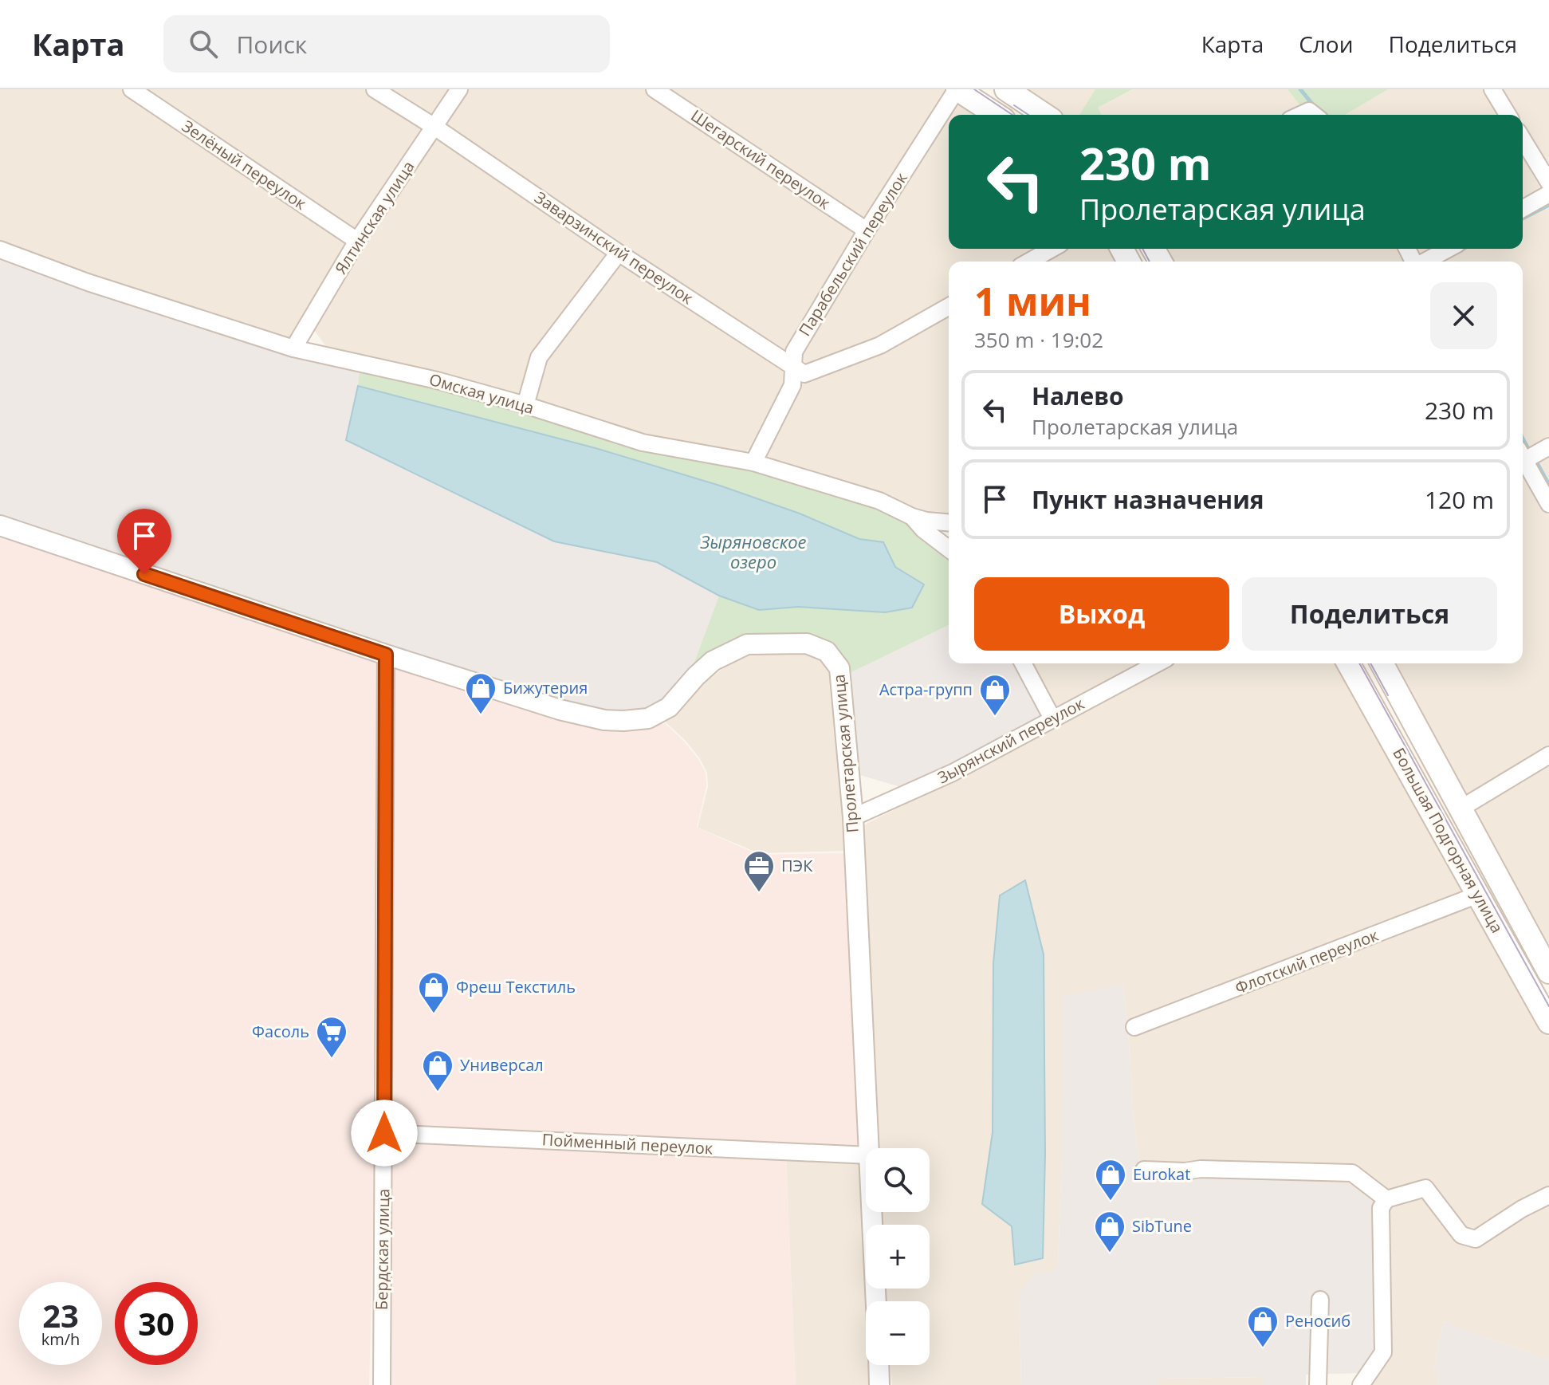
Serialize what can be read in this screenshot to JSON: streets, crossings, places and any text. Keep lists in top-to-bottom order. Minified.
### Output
{"streets":{"main road":["Большая Подгорная улица"],"street":["Шегарский переулок","Зелёный переулок","Ялтинская улица","Заварзинский переулок","Парабельский переулок","Омская улица","Зырянский переулок","Пролетарская улица","Флотский переулок","Пойменный переулок","Бердская улица"]},"crossings":[["Шегарский переулок","Парабельский переулок"],["Зелёный переулок","Ялтинская улица"],["Ялтинская улица","Заварзинский переулок"],["Ялтинская улица","Омская улица"],["Заварзинский переулок","Парабельский переулок"],["Парабельский переулок","Омская улица"],["Зырянский переулок","Пролетарская улица"],["Пролетарская улица","Бердская улица"],["Большая Подгорная улица","Флотский переулок"],["Пойменный переулок","Бердская улица"]],"water":["Зыряновское озеро"],"places":{"shop":["Бижутерия","Астра-групп","Фреш Текстиль","Универсал","Eurokat","SibTune","Реносиб"],"office":["ПЭК"],"supermarket":["Фасоль"]},"page":{"header":"Карта","search":"Поиск","nav":["Карта","Слои","Поделиться"],"turn":["230 m","Пролетарская улица"],"heading":["1 мин","350 m · 19:02"],"list":[{"name":"Налево","note":"Пролетарская улица","value":"230 m"},{"name":"Пункт назначения","value":"120 m"}],"buttons":["Выход","Поделиться"],"map_buttons":["+","−"],"speed":"23 km/h","limit":"30"}}
